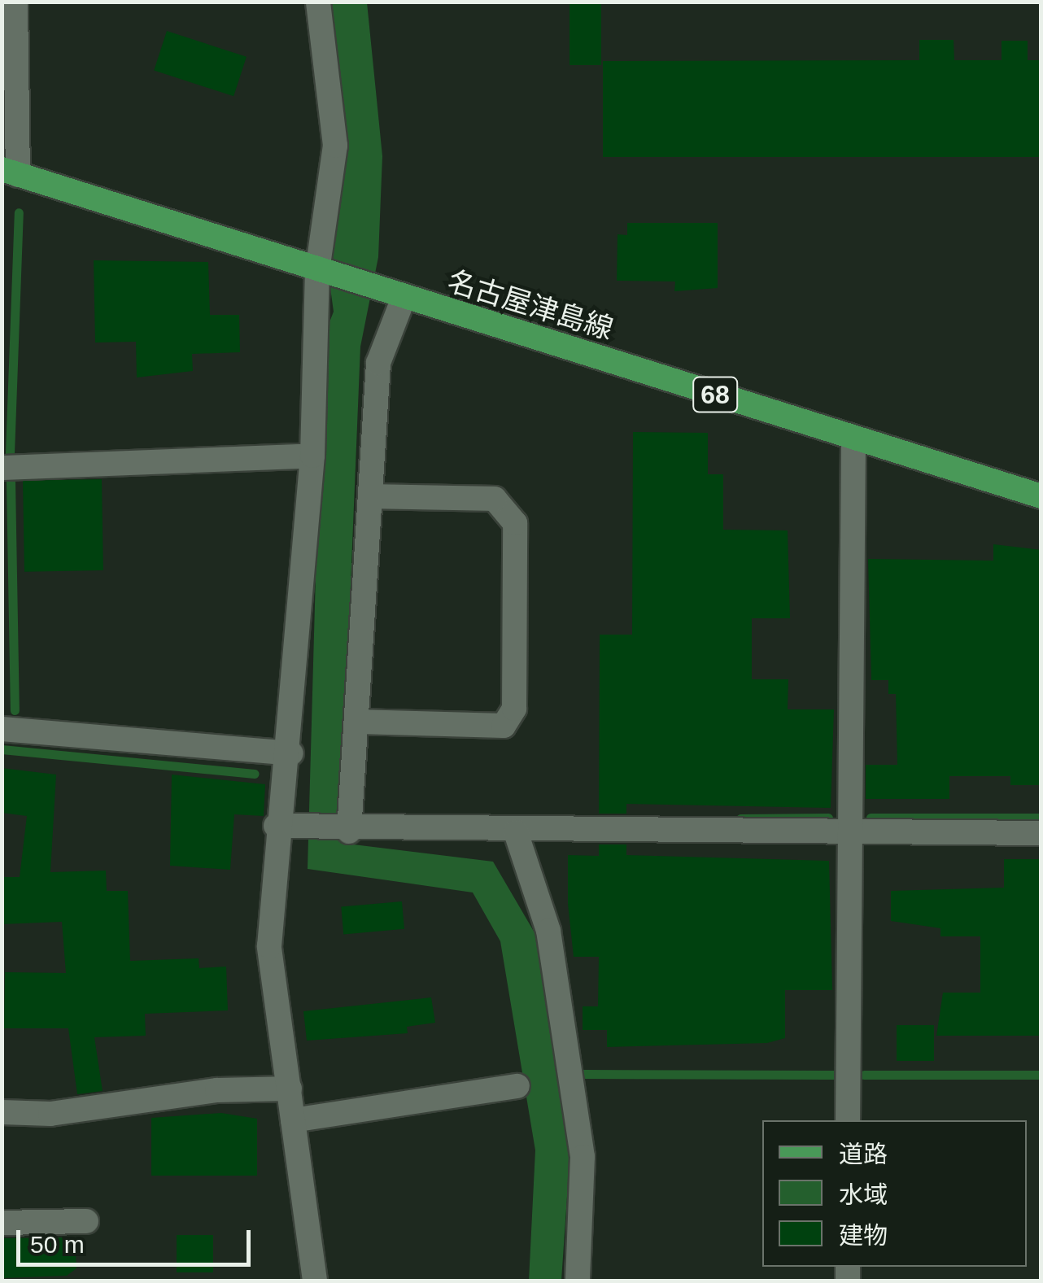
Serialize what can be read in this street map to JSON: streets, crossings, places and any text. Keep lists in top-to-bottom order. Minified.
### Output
{"streets":{"main road":["名古屋津島線","68"]},"legend":["道路","水域","建物"],"scale_bar":"50 m"}
